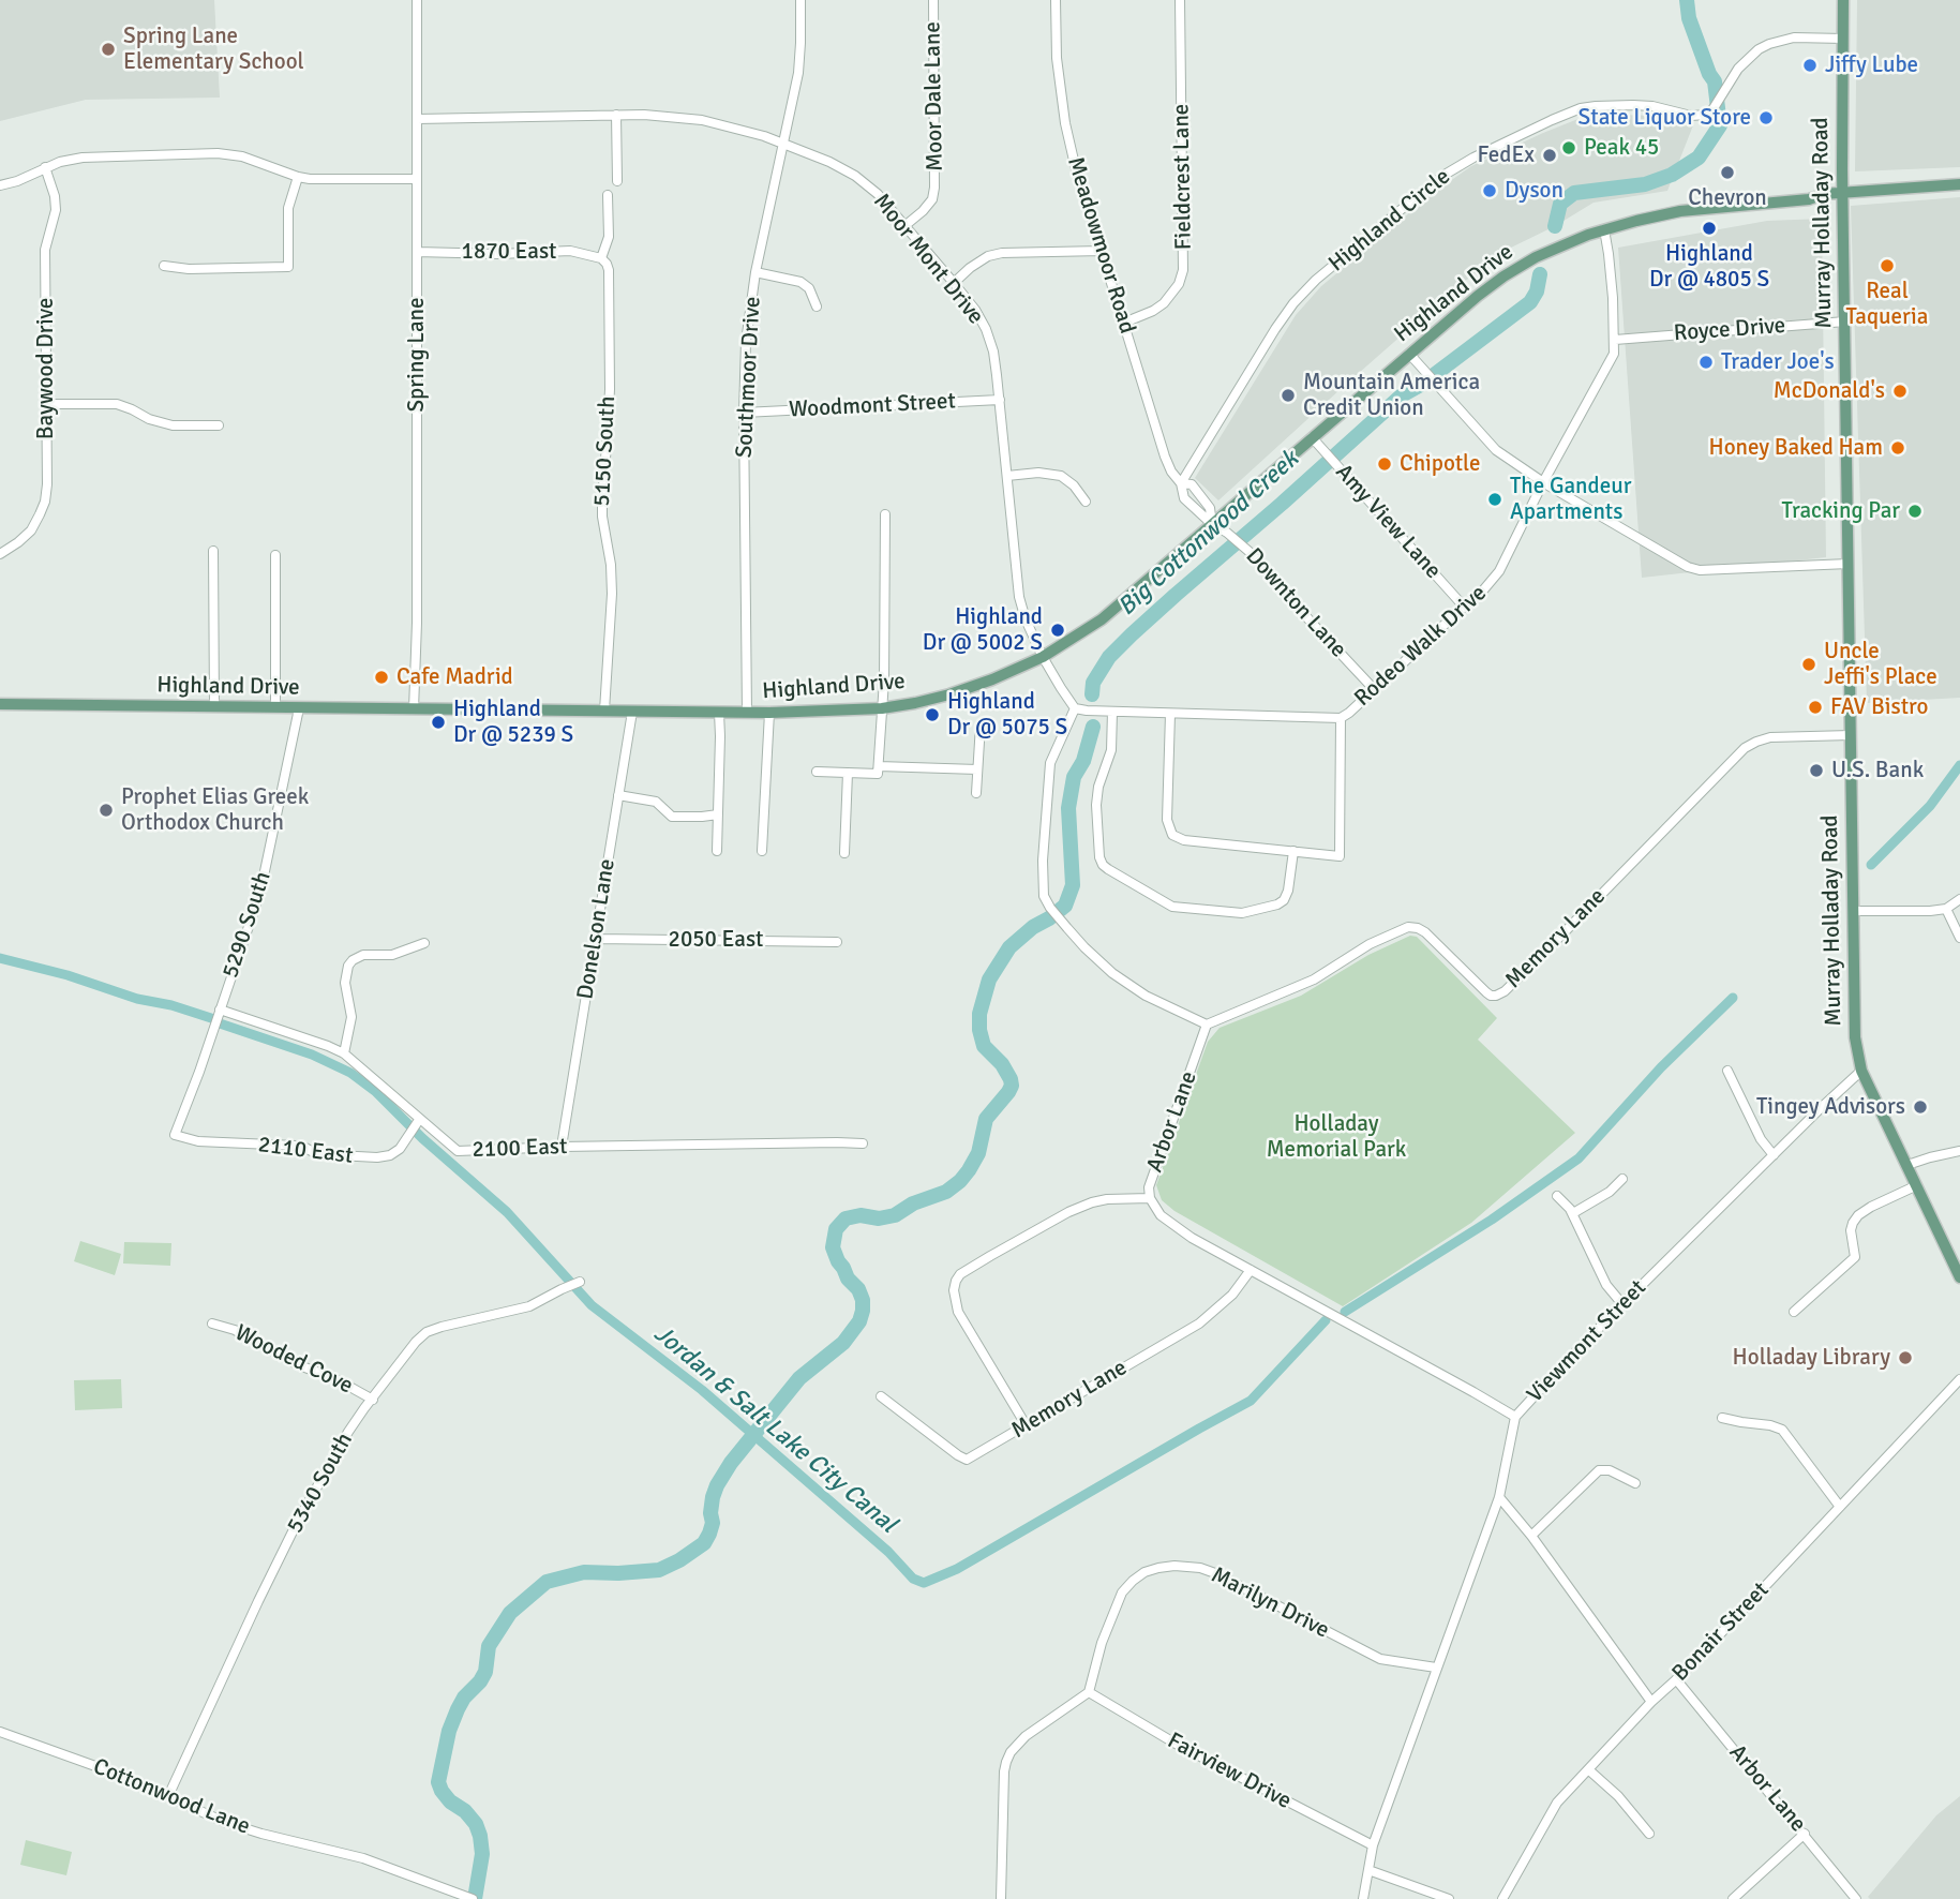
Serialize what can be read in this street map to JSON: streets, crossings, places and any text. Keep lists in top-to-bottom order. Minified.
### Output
{"streets":{"main road":["Murray Holladay Road","Highland Drive"],"street":["Moor Dale Lane","Fieldcrest Lane","Highland Circle","Meadowmoor Road","1870 East","Moor Mont Drive","Royce Drive","Spring Lane","Baywood Drive","Southmoor Drive","Woodmont Street","5150 South","Amy View Lane","Downton Lane","Rodeo Walk Drive","5290 South","Donelson Lane","Memory Lane","2050 East","Arbor Lane","2100 East","2110 East","Viewmont Street","Wooded Cove","5340 South","Marilyn Drive","Bonair Street","Fairview Drive","Cottonwood Lane"]},"crossings":[["Moor Dale Lane","Moor Mont Drive"],["Fieldcrest Lane","Meadowmoor Road"],["Highland Circle","Murray Holladay Road"],["Highland Circle","Meadowmoor Road"],["Murray Holladay Road","Highland Drive"],["Murray Holladay Road","Royce Drive"],["Murray Holladay Road","Memory Lane"],["Murray Holladay Road","Viewmont Street"],["Meadowmoor Road","Highland Drive"],["Meadowmoor Road","Downton Lane"],["1870 East","Spring Lane"],["1870 East","5150 South"],["Moor Mont Drive","Highland Drive"],["Moor Mont Drive","Spring Lane"],["Moor Mont Drive","Southmoor Drive"],["Moor Mont Drive","Woodmont Street"],["Highland Drive","Spring Lane"],["Highland Drive","Southmoor Drive"],["Highland Drive","5150 South"],["Highland Drive","Amy View Lane"],["Highland Drive","Downton Lane"],["Highland Drive","Rodeo Walk Drive"],["Highland Drive","5290 South"],["Highland Drive","Donelson Lane"],["Royce Drive","Rodeo Walk Drive"],["Southmoor Drive","Woodmont Street"],["Amy View Lane","Rodeo Walk Drive"],["Downton Lane","Rodeo Walk Drive"],["5290 South","2100 East"],["5290 South","2110 East"],["Donelson Lane","2050 East"],["Donelson Lane","2100 East"],["Memory Lane","Arbor Lane"],["Arbor Lane","Viewmont Street"],["Arbor Lane","Bonair Street"],["2100 East","2110 East"],["Viewmont Street","Marilyn Drive"],["Viewmont Street","Fairview Drive"],["Wooded Cove","5340 South"],["5340 South","Cottonwood Lane"],["Marilyn Drive","Fairview Drive"]],"water":["Big Cottonwood Creek","Jordan & Salt Lake City Canal"],"parks":["Holladay Memorial Park"],"places":["Spring Lane Elementary School","Jiffy Lube","State Liquor Store","Peak 45","FedEx","Chevron","Dyson","Highland Dr @ 4805 S","Real Taqueria","Trader Joe's","McDonald's","Mountain America Credit Union","Honey Baked Ham","Chipotle","The Gandeur Apartments","Tracking Par","Highland Dr @ 5002 S","Uncle Jeffi's Place","Cafe Madrid","FAV Bistro","Highland Dr @ 5075 S","Highland Dr @ 5239 S","U.S. Bank","Prophet Elias Greek Orthodox Church","Tingey Advisors","Holladay Library"]}
